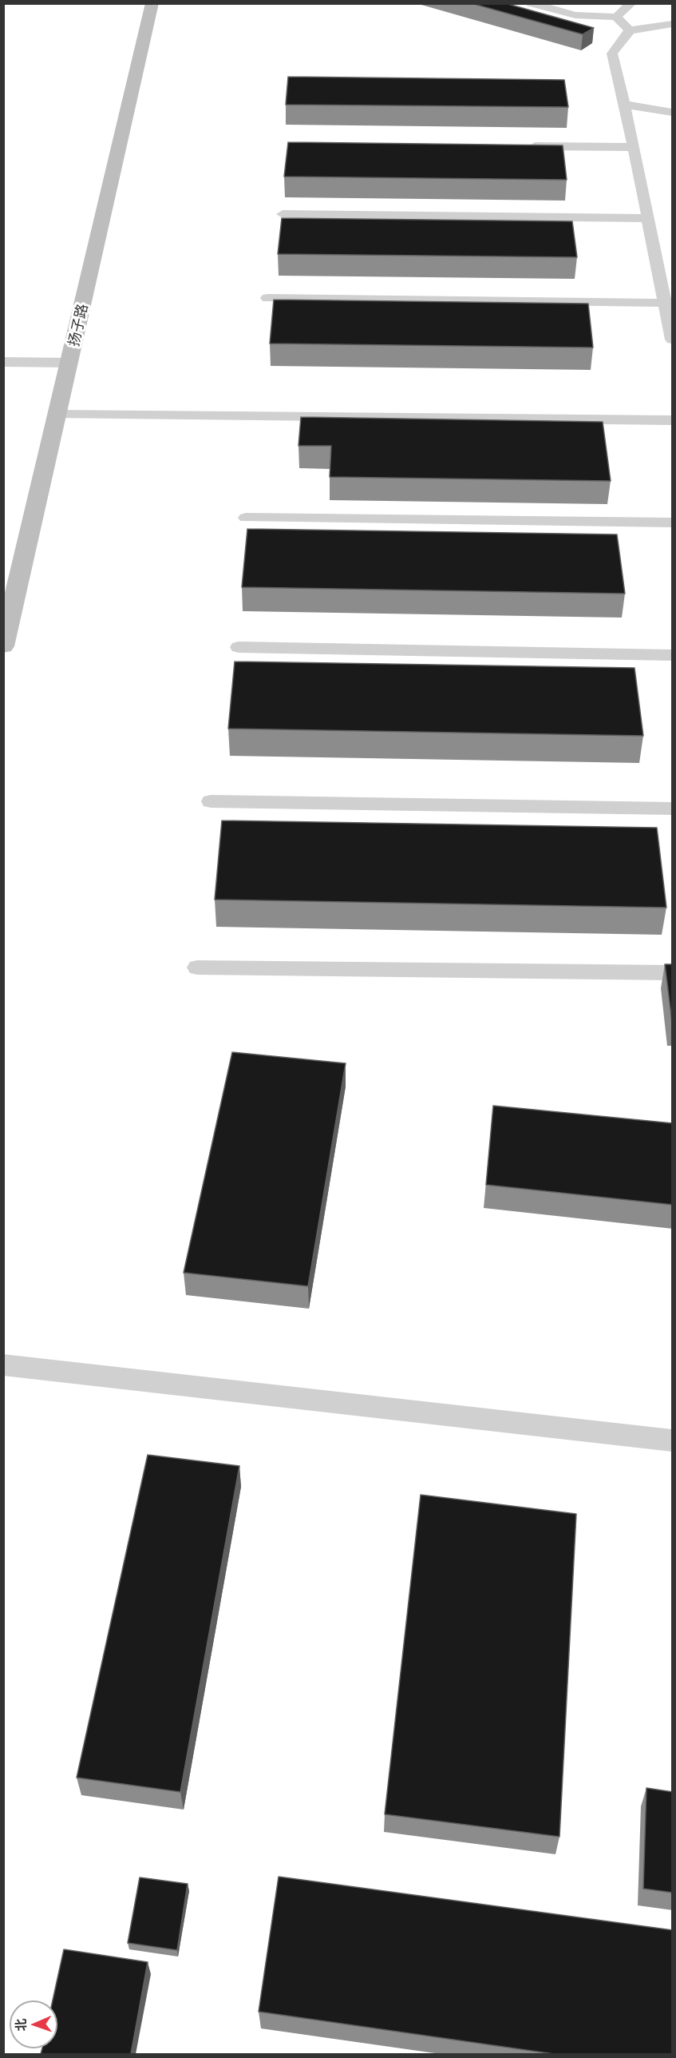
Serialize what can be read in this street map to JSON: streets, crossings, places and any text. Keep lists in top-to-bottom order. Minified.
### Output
{"streets":{"street":["扬子路"]},"north":"left"}
